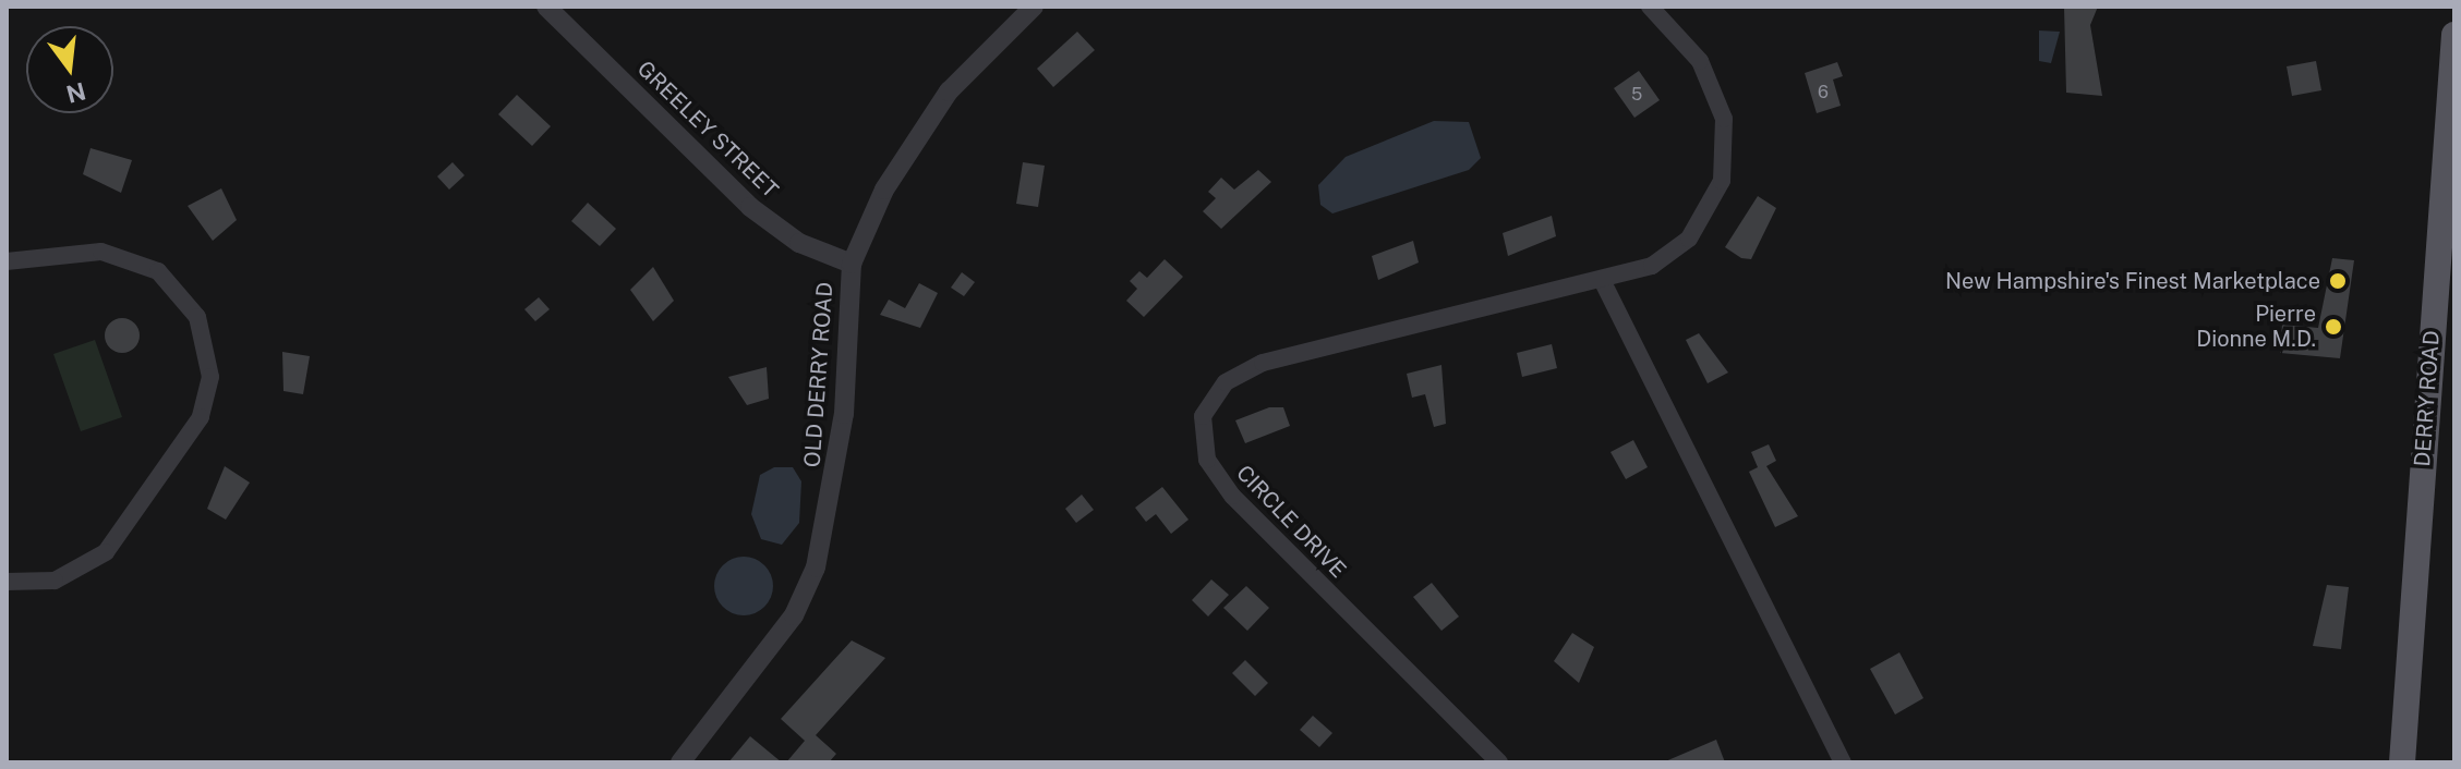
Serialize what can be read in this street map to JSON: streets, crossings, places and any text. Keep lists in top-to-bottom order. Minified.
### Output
{"streets":{"main road":["DERRY ROAD"],"street":["GREELEY STREET","OLD DERRY ROAD","CIRCLE DRIVE"]},"crossings":[["GREELEY STREET","OLD DERRY ROAD"]],"places":["New Hampshire's Finest Marketplace","Pierre Dionne M.D."],"house_numbers":["6","5"],"north":"bottom"}
